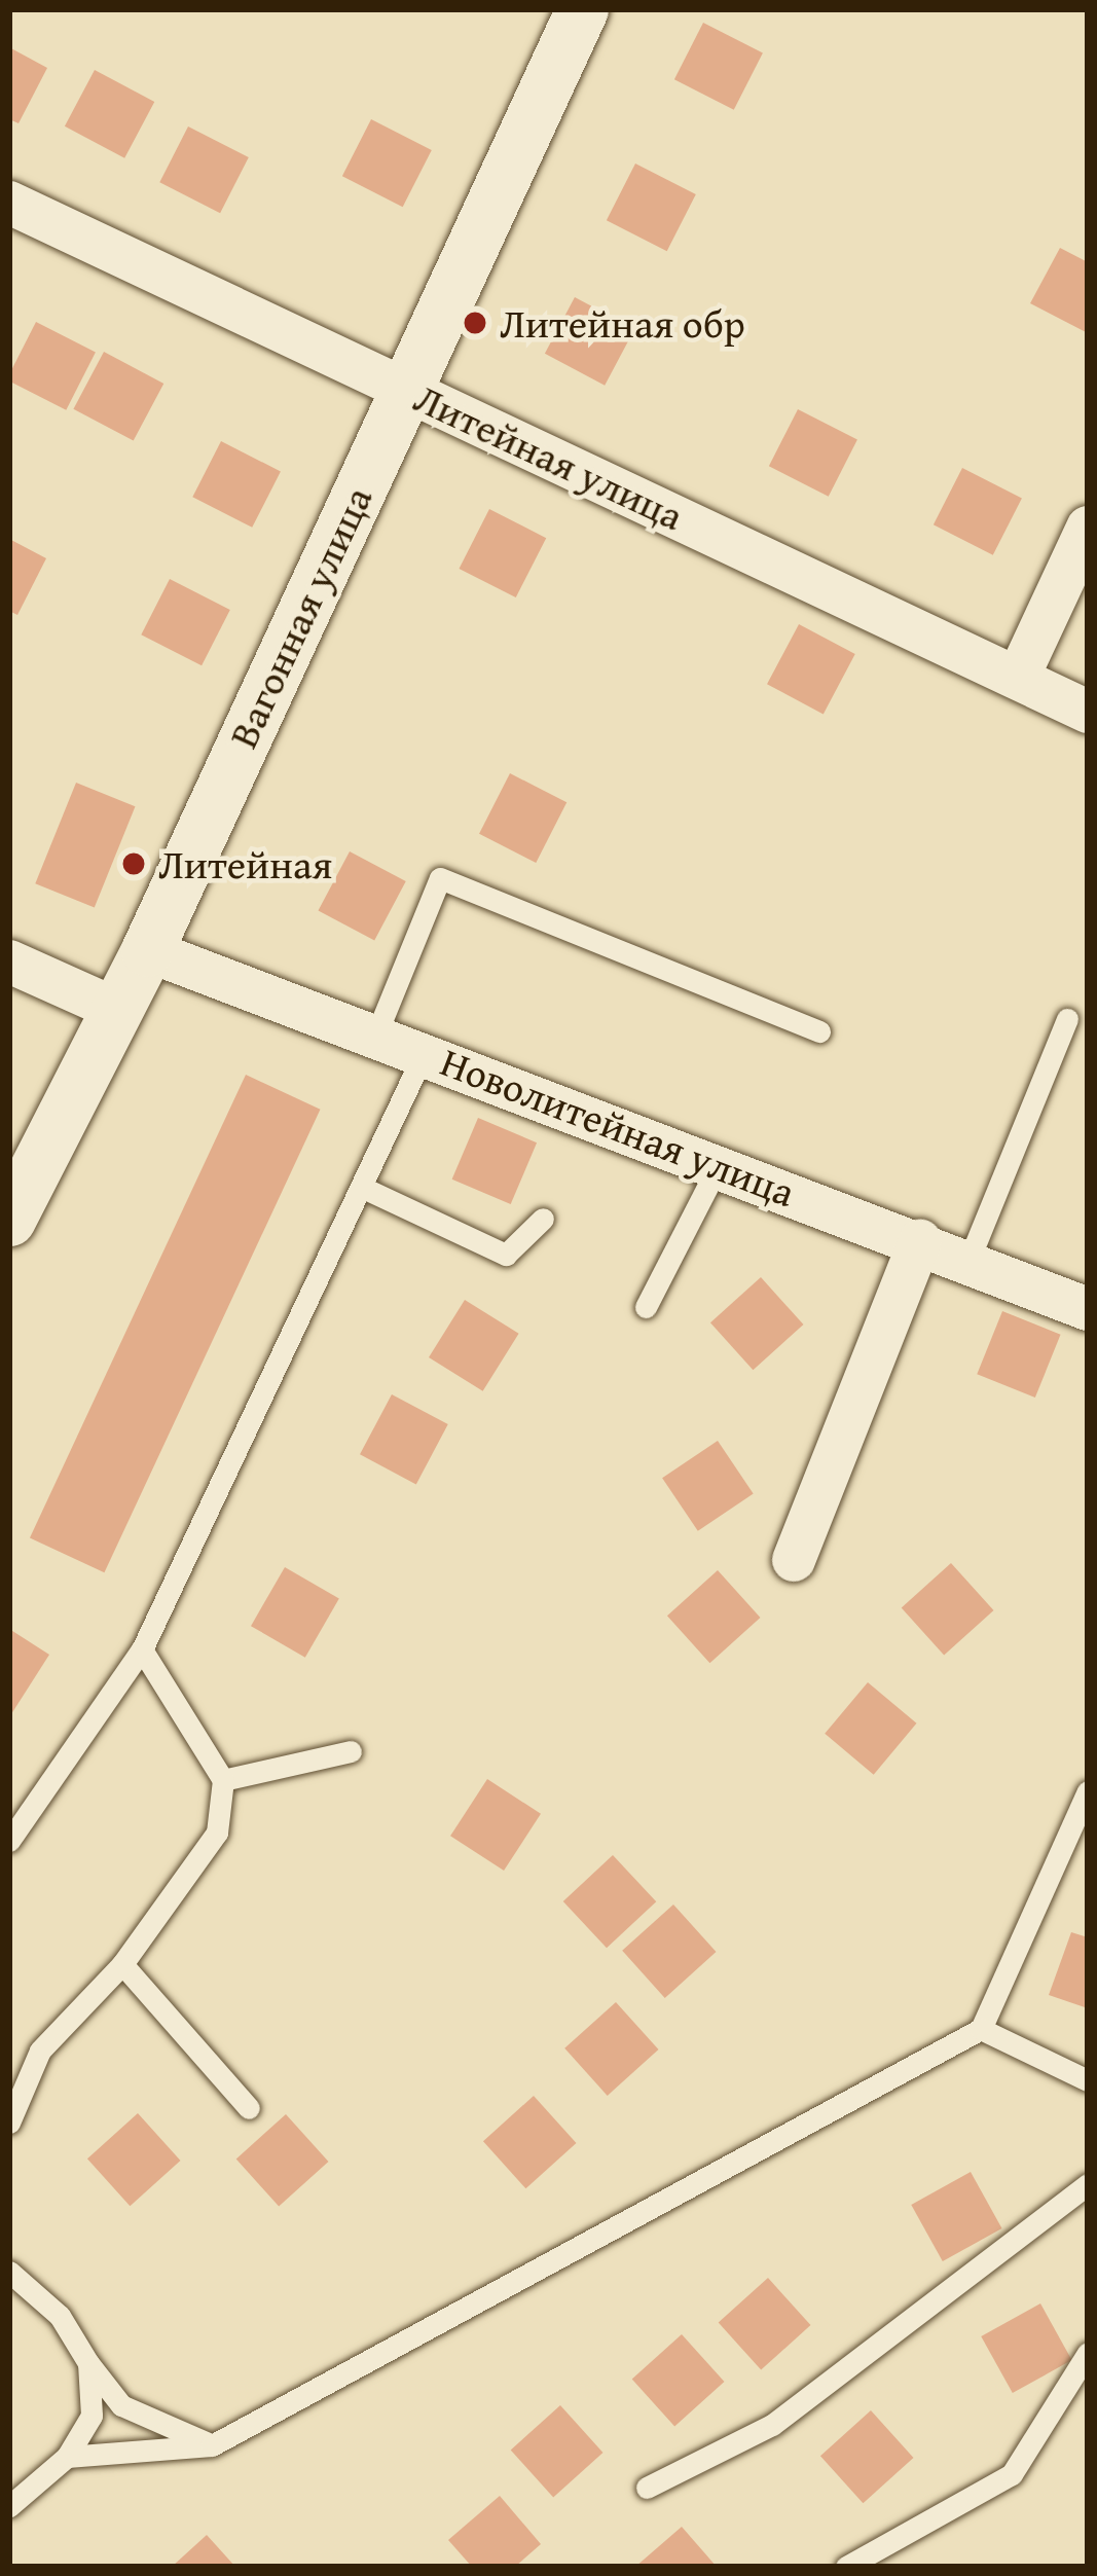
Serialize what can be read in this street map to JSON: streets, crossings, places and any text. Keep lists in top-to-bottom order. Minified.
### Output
{"streets":{"street":["Литейная улица","Вагонная улица","Новолитейная улица"]},"crossings":[["Литейная улица","Вагонная улица"],["Вагонная улица","Новолитейная улица"]],"places":["Литейная обр","Литейная"]}
